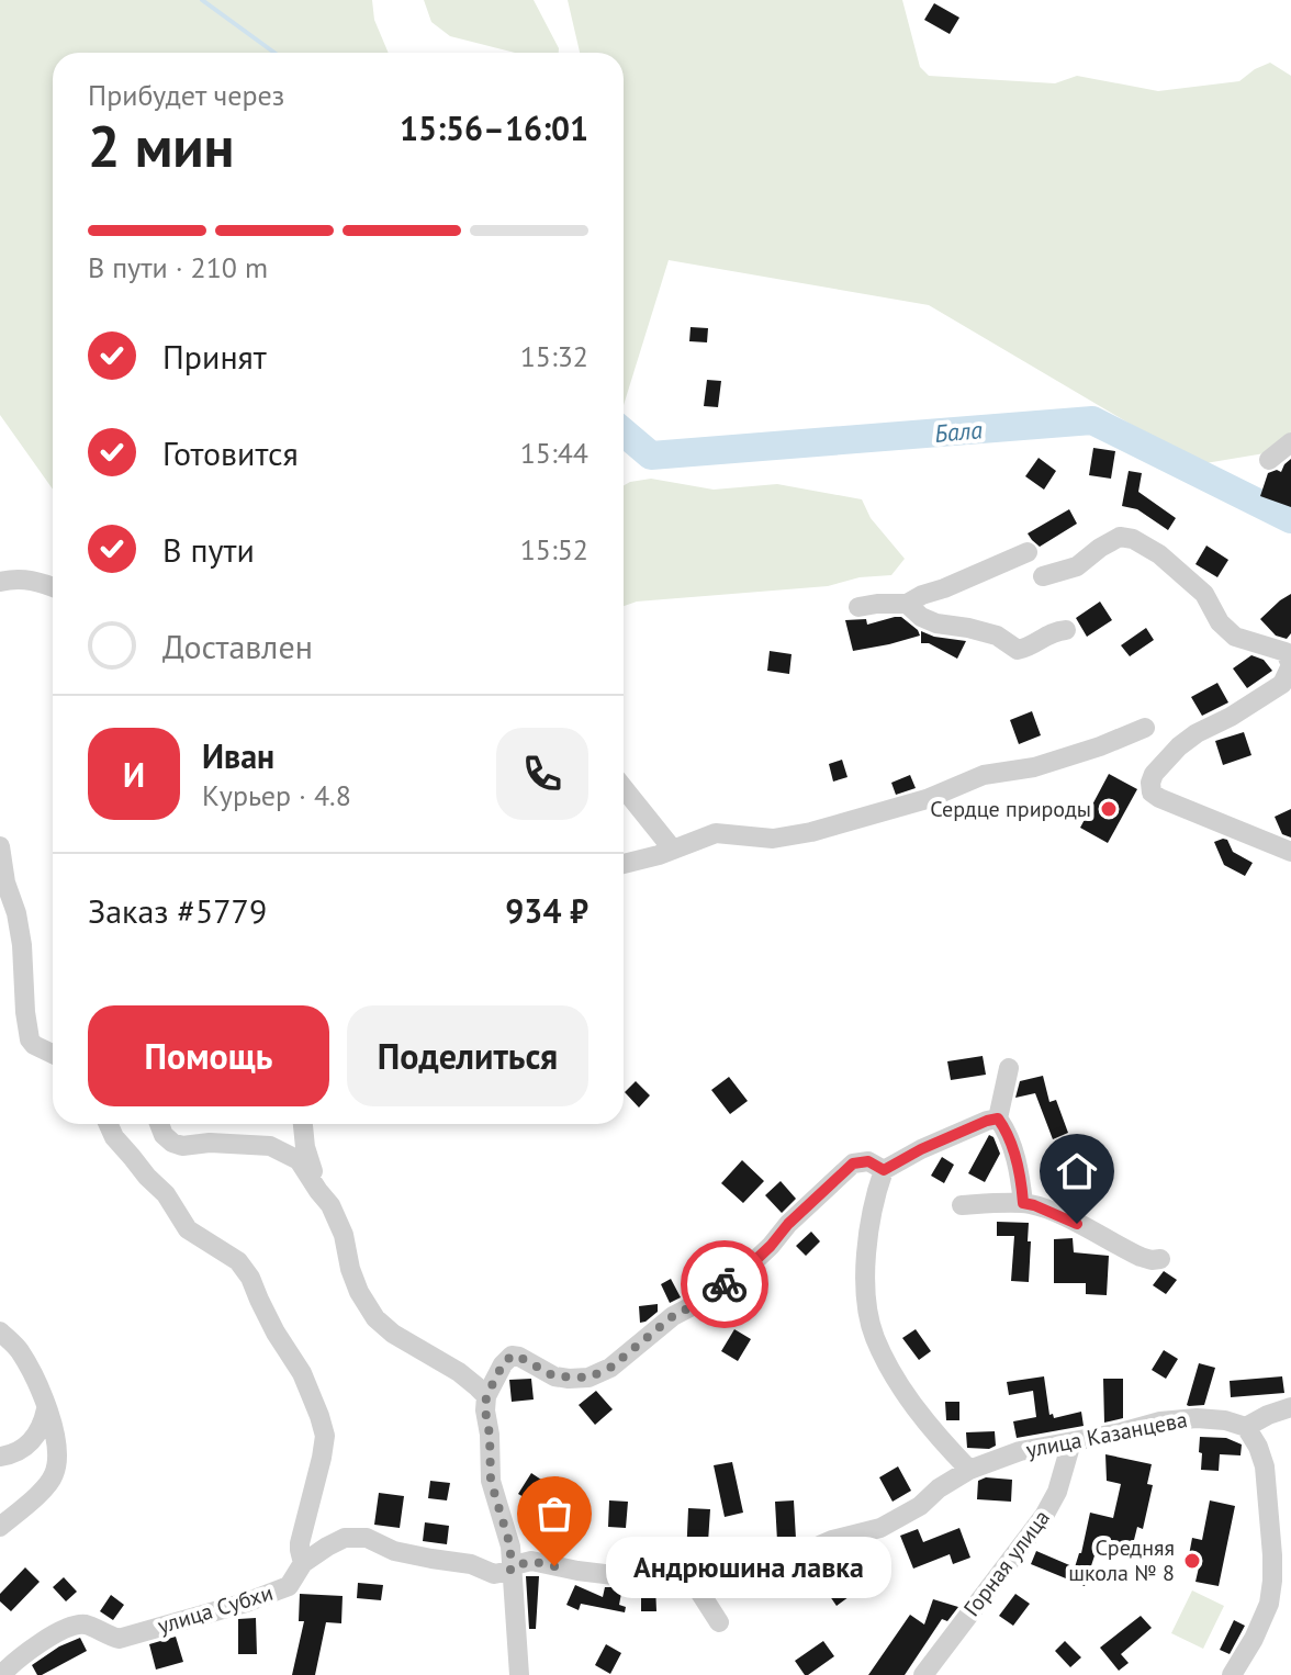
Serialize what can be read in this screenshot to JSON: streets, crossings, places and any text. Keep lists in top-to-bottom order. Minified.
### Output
{"streets":{"street":["улица Казанцева","Горная улица","улица Субхи"]},"crossings":[["улица Казанцева","Горная улица"]],"water":["Бала"],"places":["Сердце природы","Средняя школа № 8","Андрюшина лавка"],"page":{"heading":["2 мин","Прибудет через","15:56–16:01"],"panel":["Иван","Курьер · 4.8","Заказ #5779","934 ₽"],"bar":"В пути · 210 m","list":[["Принят","15:32"],["Готовится","15:44"],["В пути","15:52"],"Доставлен"],"round":"И","buttons":["Помощь","Поделиться"],"bubble":"Андрюшина лавка"}}
